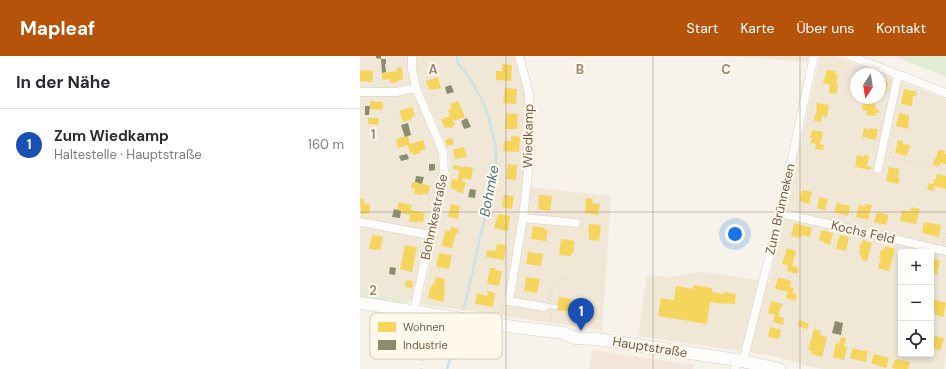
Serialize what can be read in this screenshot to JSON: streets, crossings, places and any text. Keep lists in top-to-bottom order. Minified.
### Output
{"streets":{"main road":["Hauptstraße"],"street":["Wiedkamp","Zum Brünneken","Bohmkestraße","Kochs Feld"]},"crossings":[["Zum Brünneken","Kochs Feld"],["Zum Brünneken","Hauptstraße"],["Bohmkestraße","Hauptstraße"]],"water":["Bohmke"],"legend":["Wohnen","Industrie"],"north":"bottom","page":{"header":"Mapleaf","nav":["Start","Karte","Über uns","Kontakt"],"heading":"In der Nähe","list":[{"mark":"1","name":"Zum Wiedkamp","note":"Haltestelle · Hauptstraße","value":"160 m"}],"map_buttons":["+","−"],"pins":"1"},"grid":{"columns":["A","B","C"],"rows":["1","2"]}}
